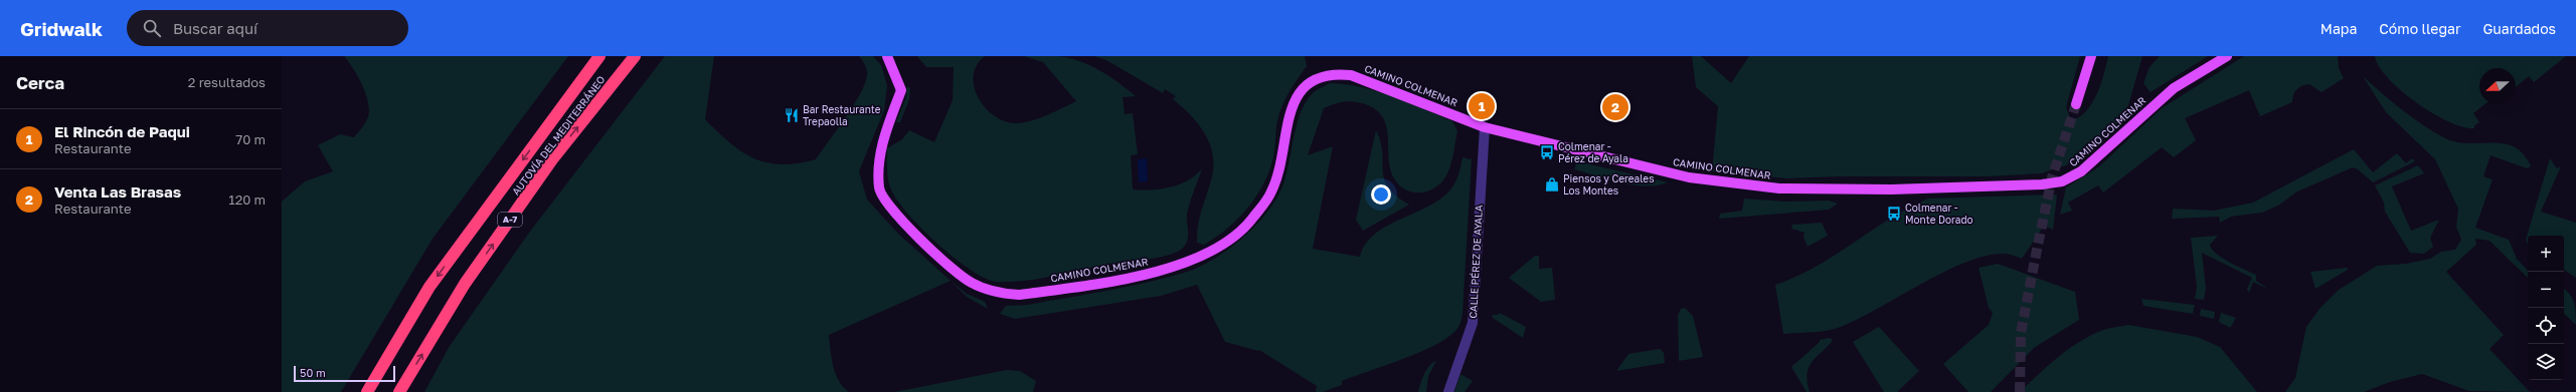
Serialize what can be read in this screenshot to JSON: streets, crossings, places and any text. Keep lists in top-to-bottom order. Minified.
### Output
{"streets":{"highway":["AUTOVÍA DEL MEDITERRÁNEO","A-7"],"main road":["CAMINO COLMENAR"],"street":["CALLE PÉREZ DE AYALA"]},"crossings":[["CAMINO COLMENAR","CALLE PÉREZ DE AYALA"]],"places":{"restaurant":["Bar Restaurante Trepaolla"],"bus stop":["Colmenar - Pérez de Ayala","Colmenar - Monte Dorado"],"shop":["Piensos y Cereales Los Montes"]},"scale_bar":"50 m","north":"left","page":{"header":"Gridwalk","search":"Buscar aquí","nav":["Mapa","Cómo llegar","Guardados"],"heading":["Cerca","2 resultados"],"pins":["1","2"],"list":[{"mark":"1","name":"El Rincón de Paqui","note":"Restaurante","value":"70 m"},{"mark":"2","name":"Venta Las Brasas","note":"Restaurante","value":"120 m"}],"map_buttons":["+","−"],"scale":"50 m"}}
